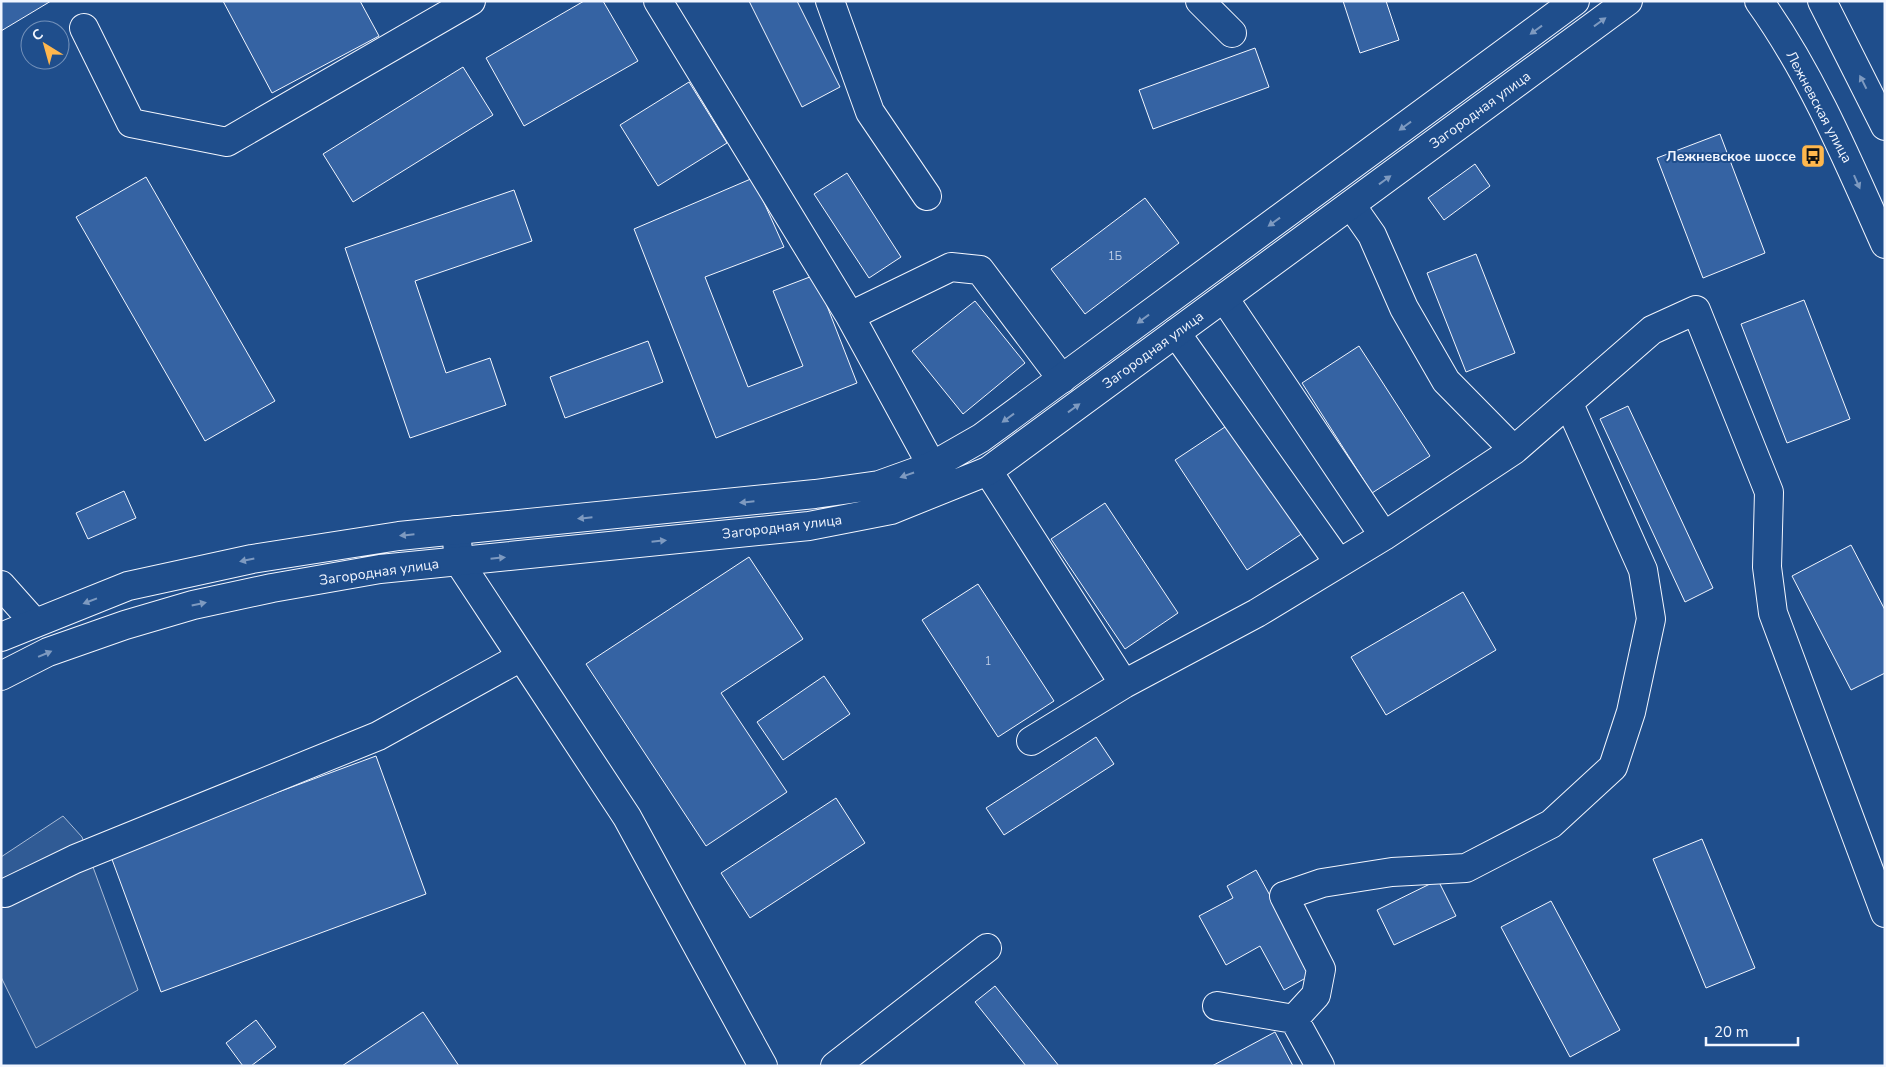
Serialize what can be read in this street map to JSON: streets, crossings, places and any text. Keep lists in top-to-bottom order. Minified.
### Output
{"streets":{"main road":["Лежневская улица","Загородная улица"]},"places":{"bus stop":["Лежневское шоссе"]},"house_numbers":["1Б","1"],"scale_bar":"20 m","north":"top left"}
